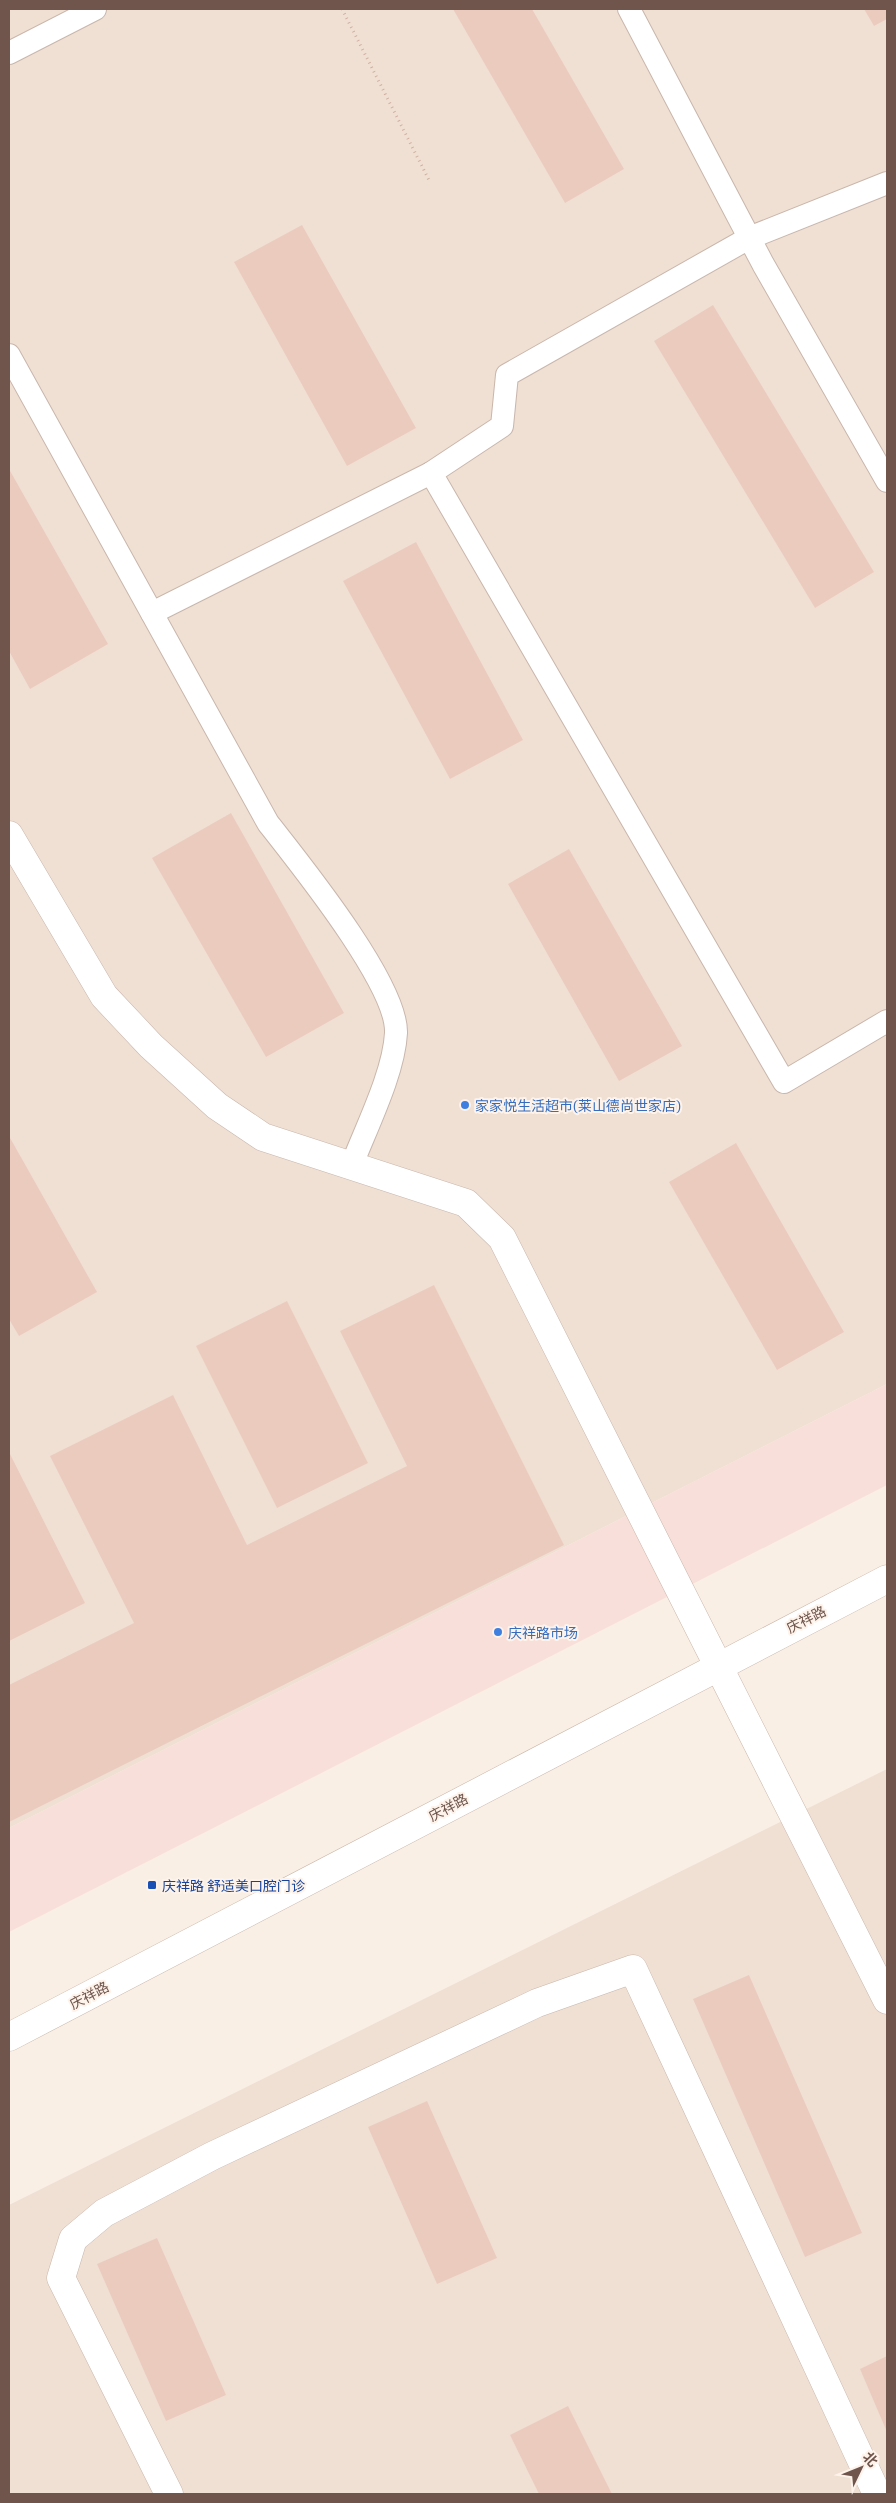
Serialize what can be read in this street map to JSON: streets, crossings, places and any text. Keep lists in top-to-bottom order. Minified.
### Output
{"streets":{"street":["庆祥路"]},"places":{"other":["家家悦生活超市(莱山德尚世家店)","庆祥路市场"],"transit":["庆祥路 舒适美口腔门诊"]},"north":"top right"}
